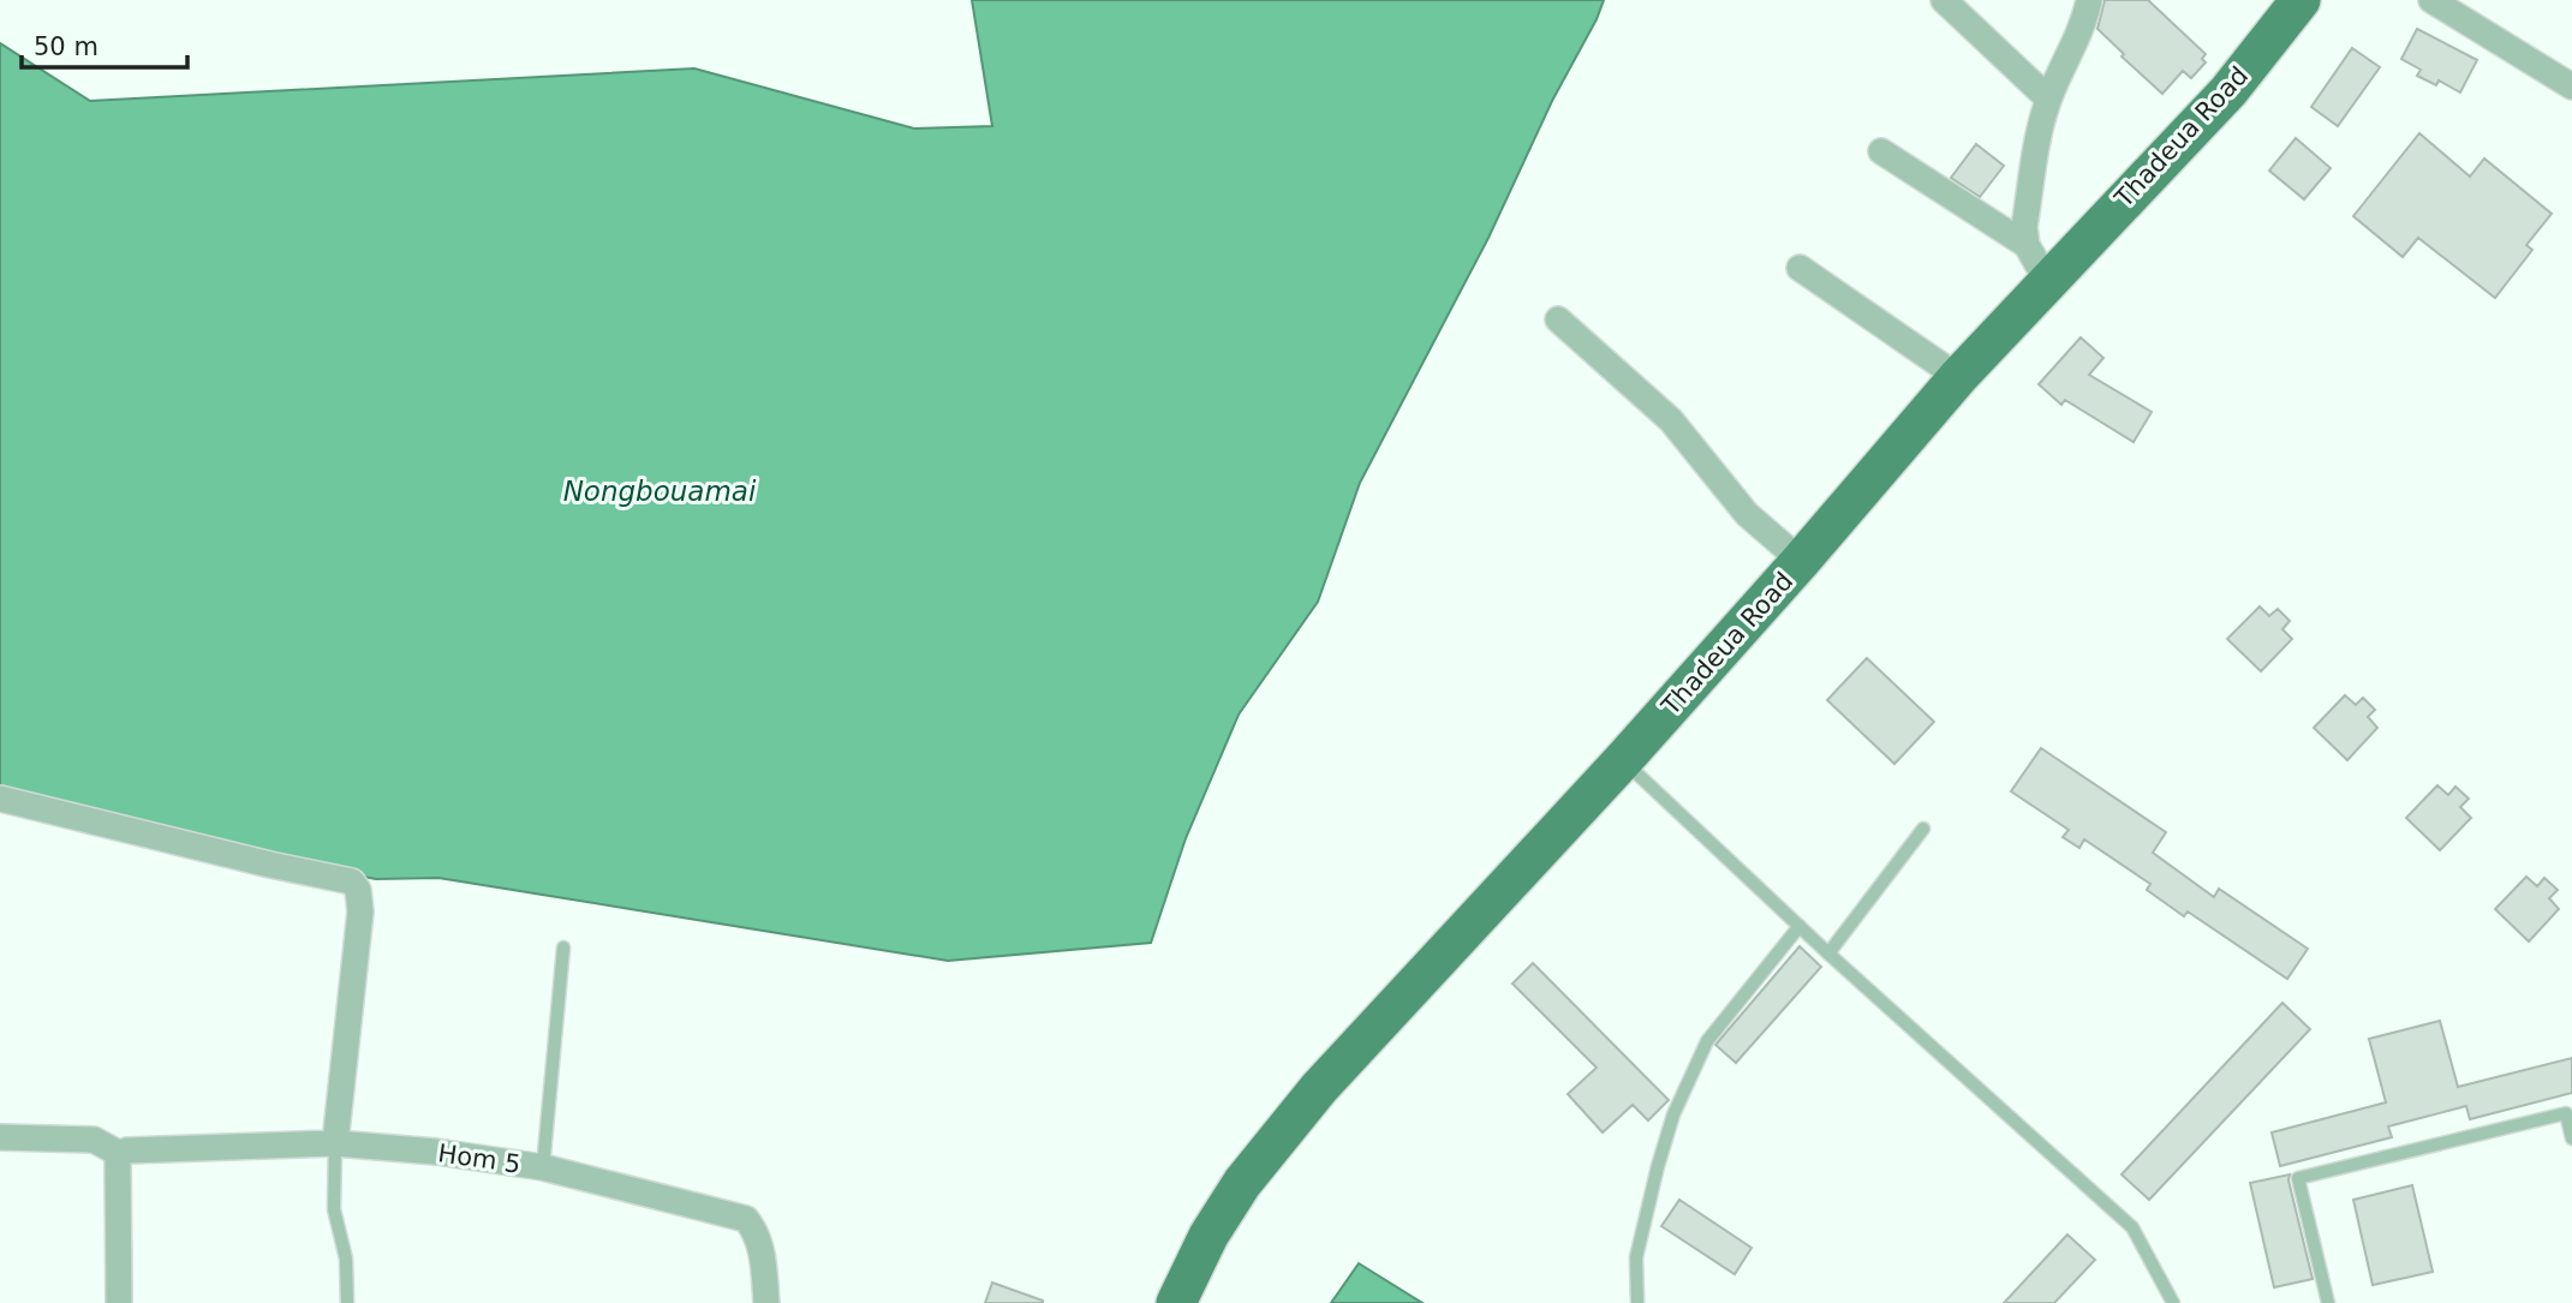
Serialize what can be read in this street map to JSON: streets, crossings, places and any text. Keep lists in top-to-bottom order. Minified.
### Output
{"streets":{"main road":["Thadeua Road"],"street":["Hom 5"]},"water":["Nongbouamai"],"scale_bar":"50 m"}
